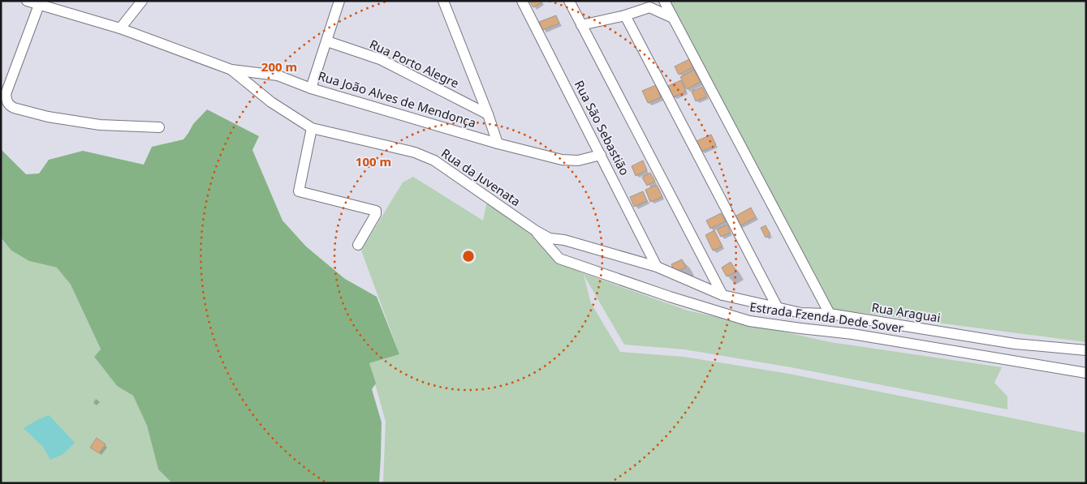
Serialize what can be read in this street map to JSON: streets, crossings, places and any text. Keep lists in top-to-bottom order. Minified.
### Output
{"streets":{"street":["Rua Porto Alegre","Rua João Alves de Mendonça","Rua São Sebastião","Rua da Juvenata","Rua Araguai","Estrada Fzenda Dede Sover"]},"crossings":[["Rua João Alves de Mendonça","Rua São Sebastião"],["Rua João Alves de Mendonça","Rua da Juvenata"],["Rua São Sebastião","Rua da Juvenata"],["Rua da Juvenata","Rua Araguai"],["Rua da Juvenata","Estrada Fzenda Dede Sover"]],"rings":["200 m","100 m"]}
